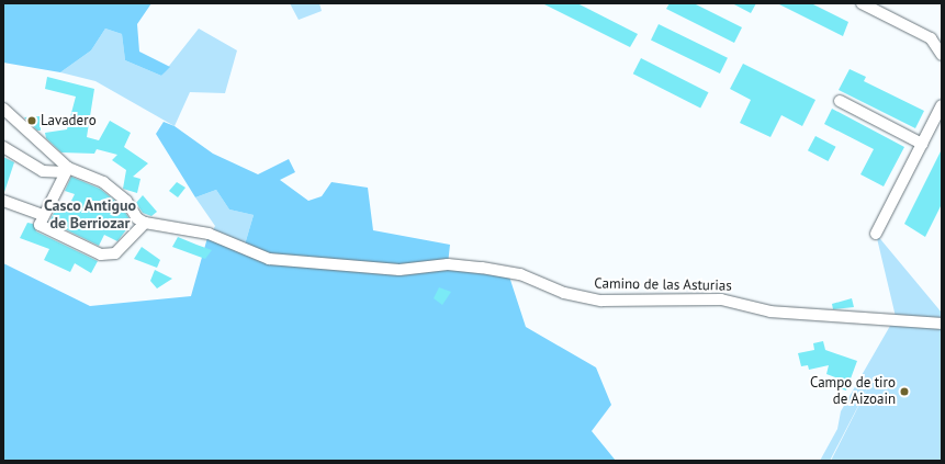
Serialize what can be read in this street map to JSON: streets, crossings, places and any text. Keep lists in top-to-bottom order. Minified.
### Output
{"streets":{"street":["Camino de las Asturias"]},"districts":["Casco Antiguo de Berriozar"],"places":["Lavadero","Campo de tiro de Aizoain"]}
